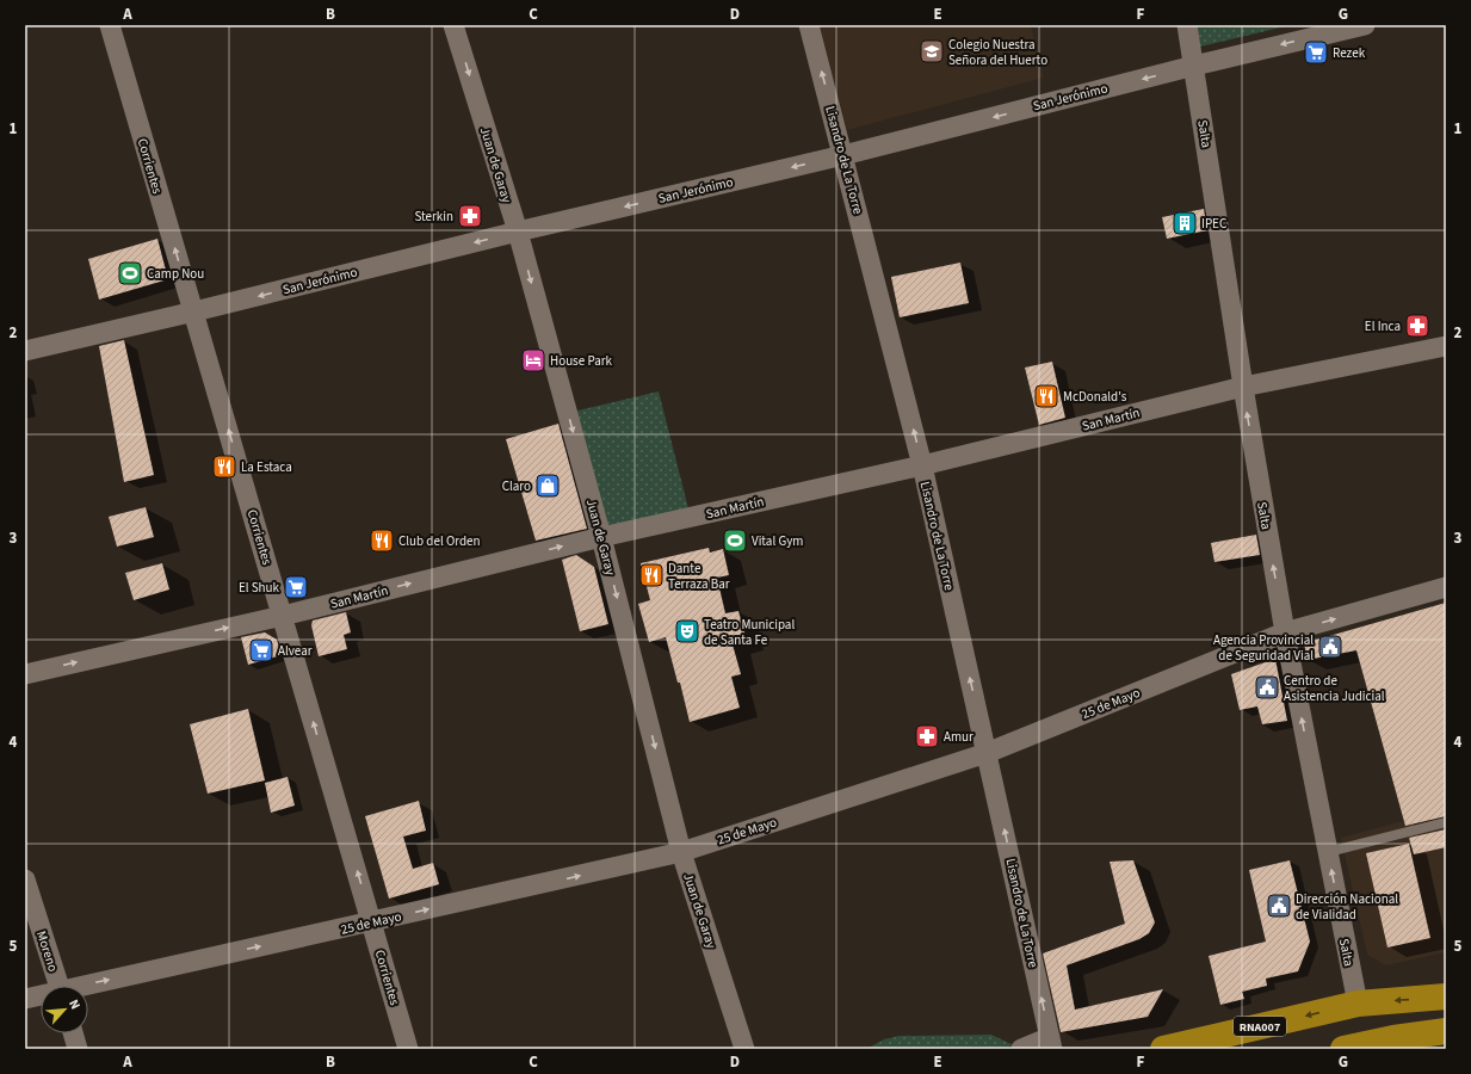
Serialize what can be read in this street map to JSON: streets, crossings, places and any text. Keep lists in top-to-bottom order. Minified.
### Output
{"streets":{"highway":["RNA007"],"street":["San Jerónimo","Salta","Lisandro de La Torre","Juan de Garay","Corrientes","San Martín","25 de Mayo","Moreno"]},"crossings":[["San Jerónimo","Salta"],["San Jerónimo","Lisandro de La Torre"],["San Jerónimo","Juan de Garay"],["San Jerónimo","Corrientes"],["Salta","San Martín"],["Salta","25 de Mayo"],["Salta","RNA007"],["Lisandro de La Torre","San Martín"],["Lisandro de La Torre","25 de Mayo"],["Juan de Garay","San Martín"],["Juan de Garay","25 de Mayo"],["Corrientes","San Martín"],["Corrientes","25 de Mayo"]],"one_way":["San Jerónimo","Salta","Lisandro de La Torre","Juan de Garay","Corrientes","San Martín","25 de Mayo"],"places":{"school or university":["Colegio Nuestra Señora del Huerto"],"supermarket":["Rezek","El Shuk","Alvear"],"pharmacy":["Sterkin","El Inca","Amur"],"building":["IPEC"],"sports":["Camp Nou","Vital Gym"],"hotel":["House Park"],"restaurant":["McDonald's","La Estaca","Club del Orden","Dante Terraza Bar"],"shop":["Claro"],"theatre":["Teatro Municipal de Santa Fe"],"public building":["Agencia Provincial de Seguridad Vial","Centro de Asistencia Judicial","Dirección Nacional de Vialidad"]},"north":"top right","grid":{"columns":["A","B","C","D","E","F","G"],"rows":["1","2","3","4","5"]}}
